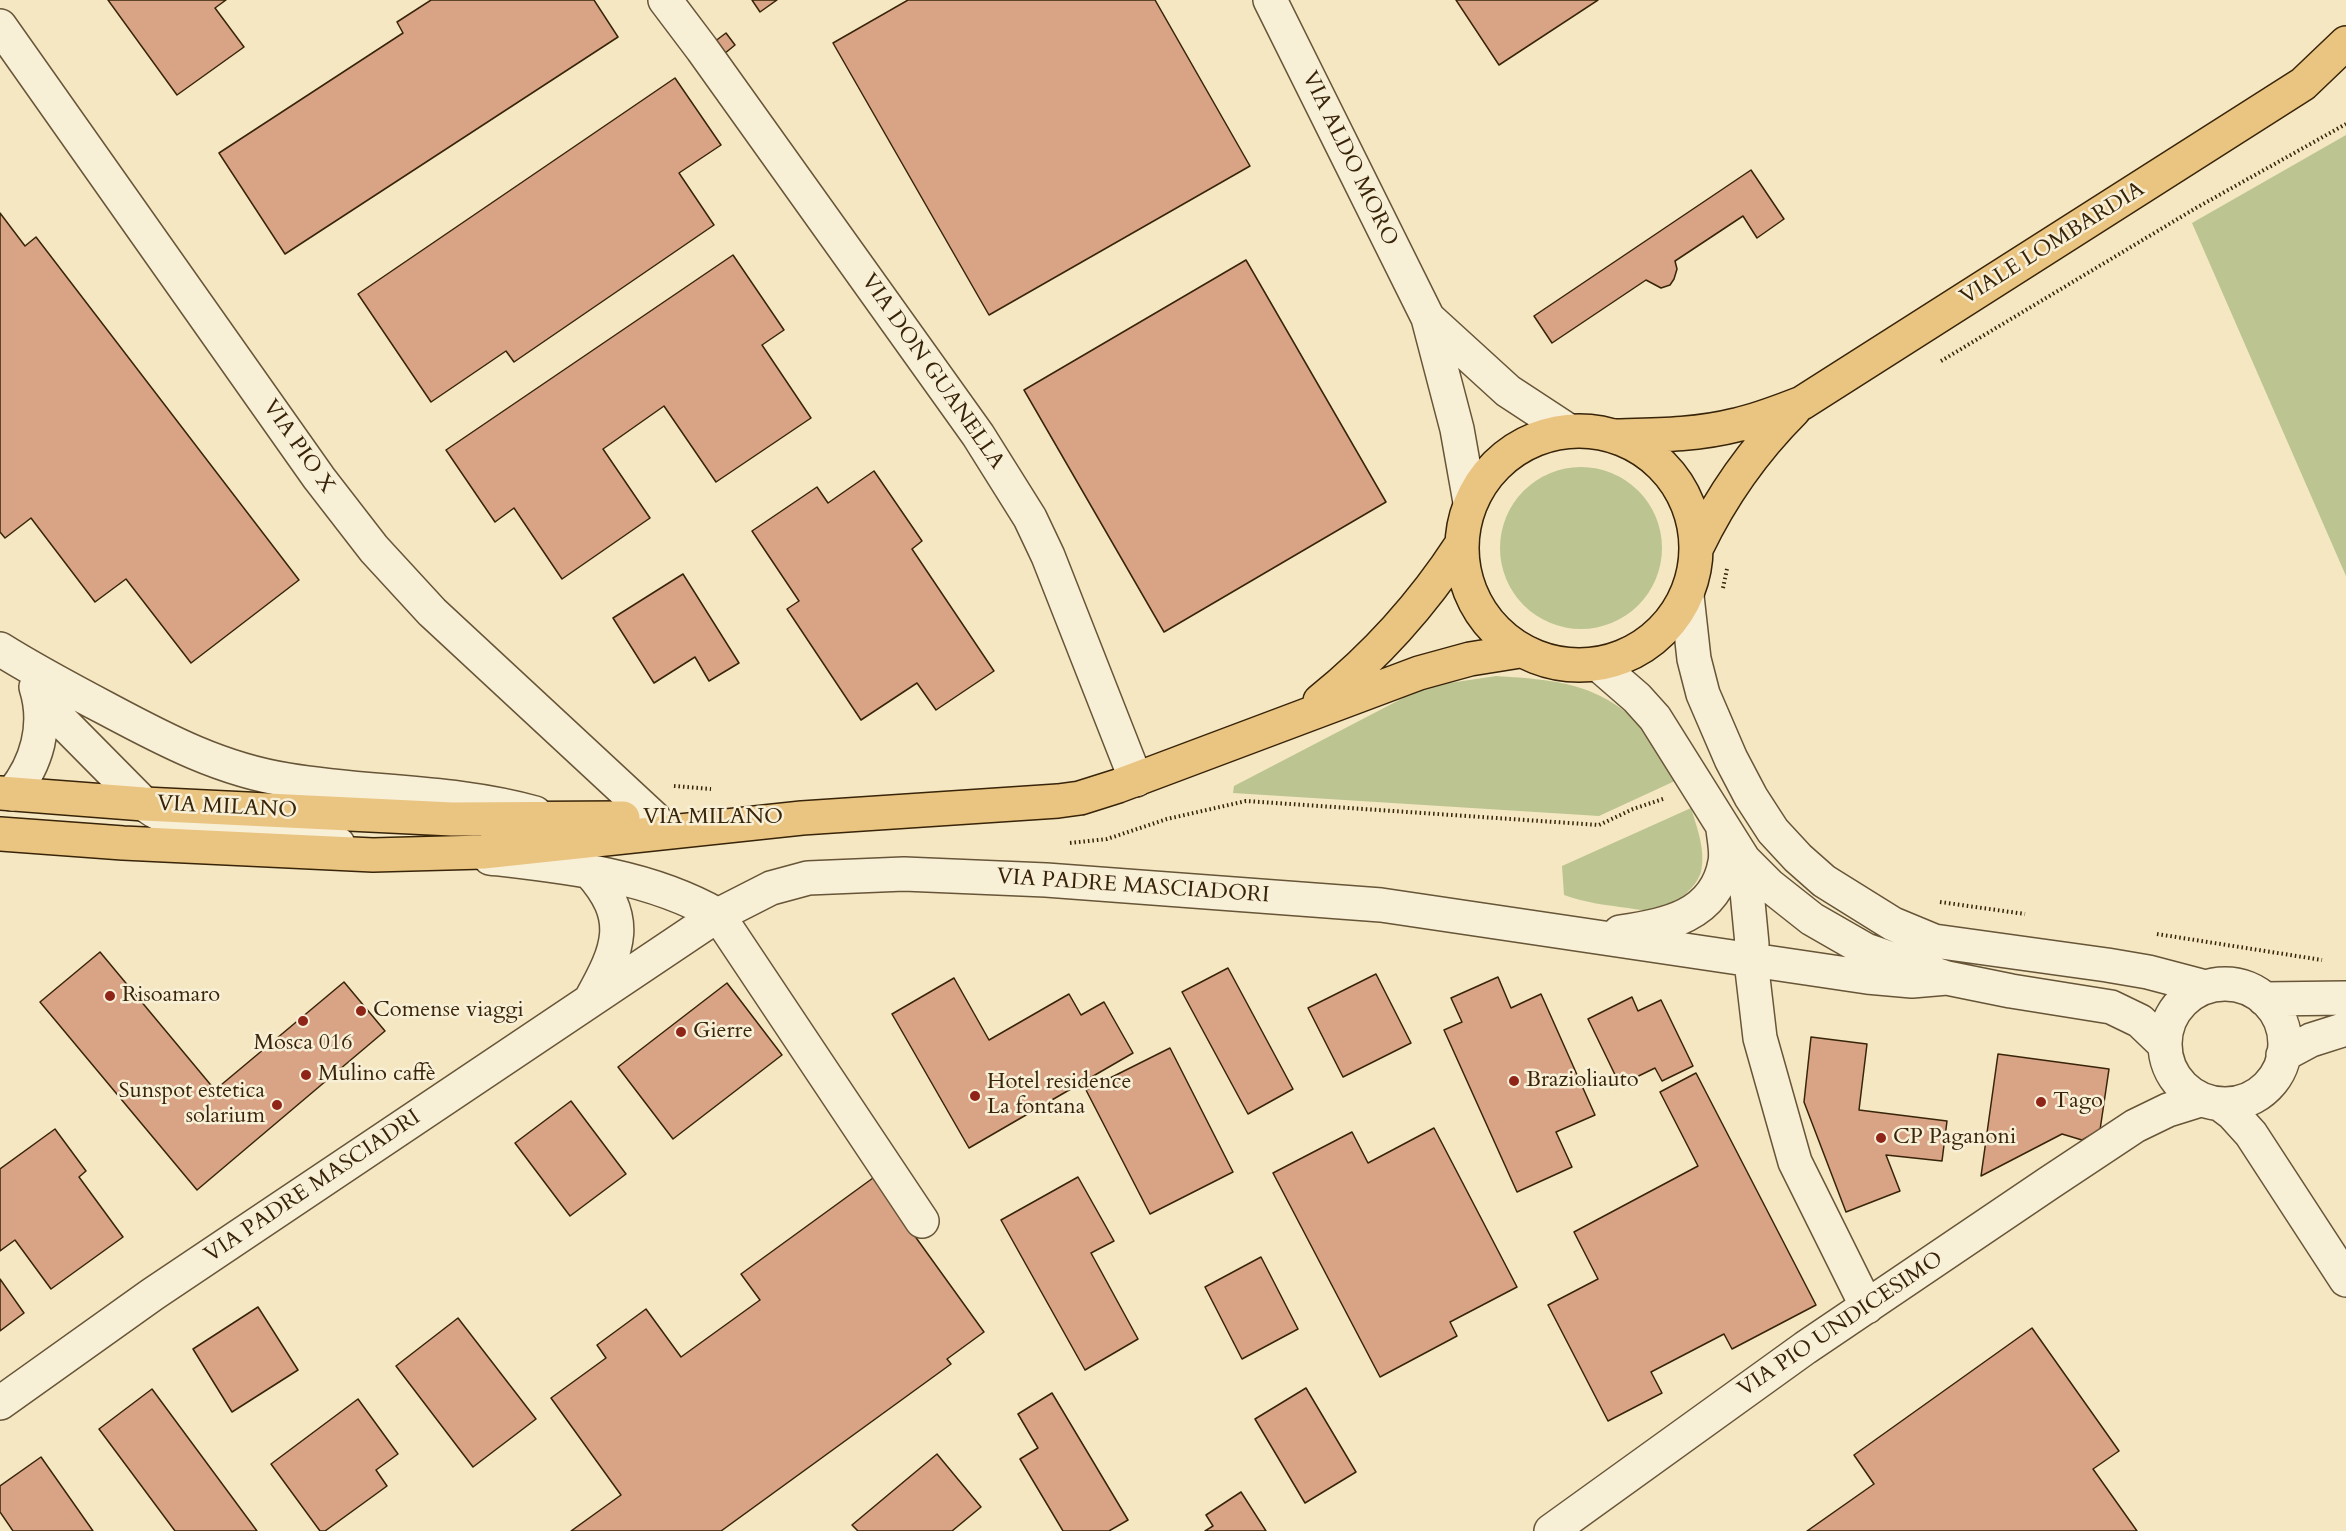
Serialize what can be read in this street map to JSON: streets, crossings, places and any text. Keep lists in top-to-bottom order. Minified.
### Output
{"streets":{"main road":["VIALE LOMBARDIA","VIA MILANO"],"street":["VIA ALDO MORO","VIA DON GUANELLA","VIA PIO X","VIA PADRE MASCIADORI","VIA PADRE MASCIADRI","VIA PIO UNDICESIMO"]},"crossings":[["VIA PIO X","VIA MILANO"],["VIA PADRE MASCIADORI","VIA PADRE MASCIADRI"]],"places":["Risoamaro","Comense viaggi","Mosca 016","Gierre","Mulino caffè","Brazioliauto","Hotel residence La fontana","Tago","Sunspot estetica solarium","CP Paganoni"]}
